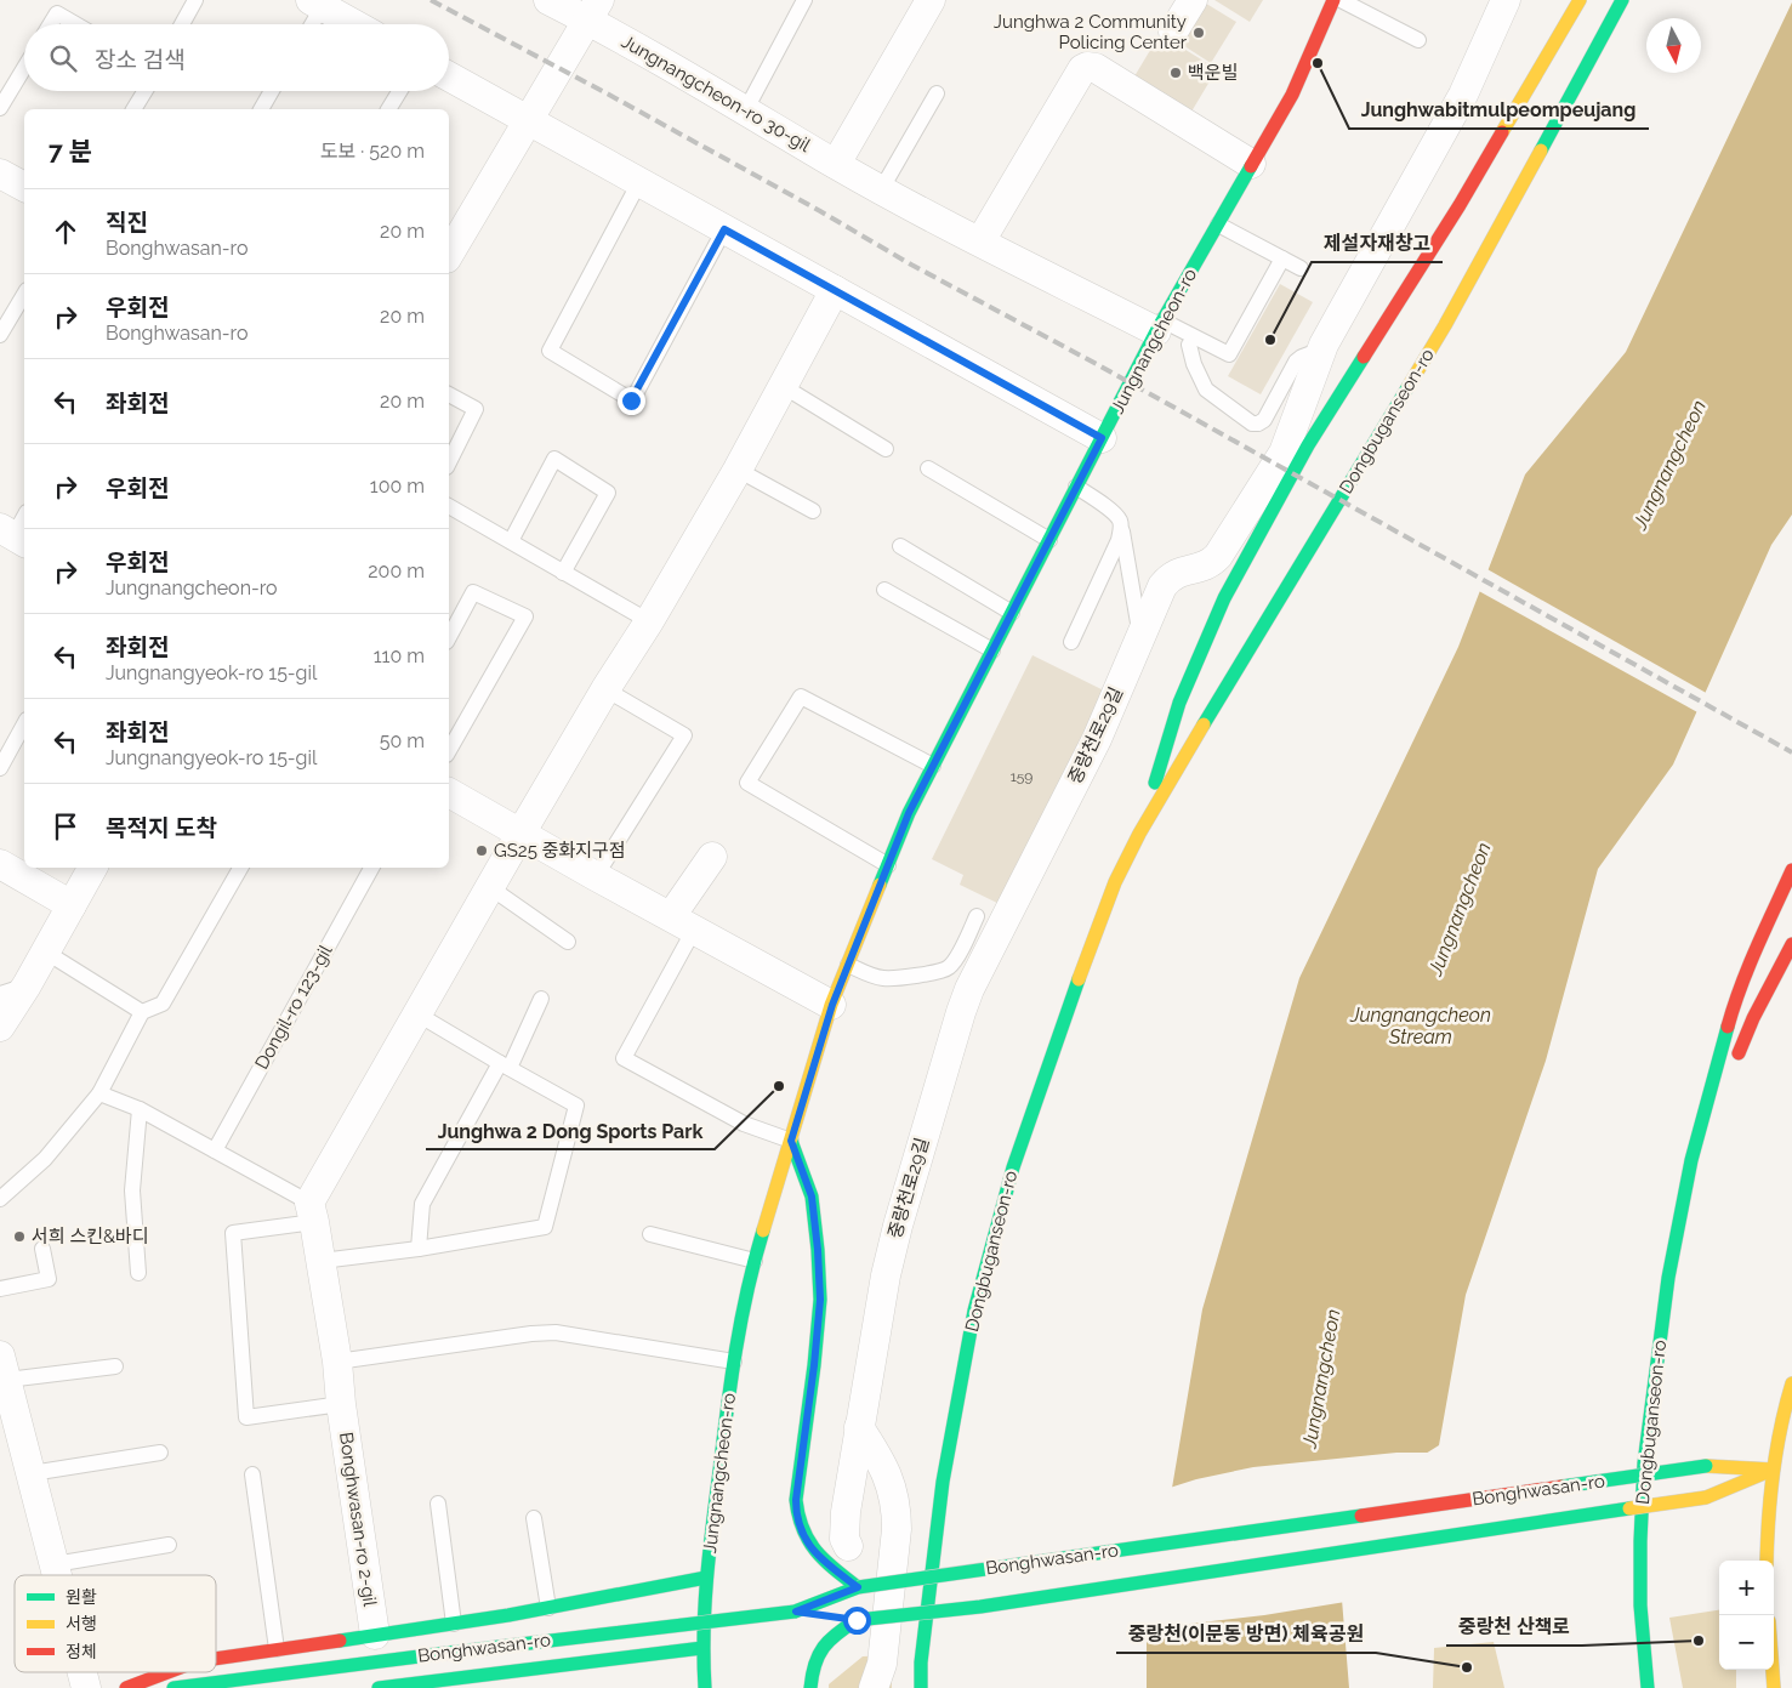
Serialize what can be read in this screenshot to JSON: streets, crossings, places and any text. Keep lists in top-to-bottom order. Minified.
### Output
{"streets":{"main road":["Jungnangcheon-ro","Dongbuganseon-ro","Bonghwasan-ro"],"street":["Jungnangcheon-ro 30-gil","중랑천로29길","Bonghwasan-ro 2-gil"],"lane":["Dongil-ro 123-gil"]},"crossings":[["Jungnangcheon-ro 30-gil","Jungnangcheon-ro"]],"water":["Jungnangcheon","Jungnangcheon Stream"],"places":["Junghwa 2 Community Policing Center","Junghwabitmulpeompeujang","백운빌","제설자재창고","GS25 중화지구점","Junghwa 2 Dong Sports Park","서희 스킨&바디","중랑천 산책로","중랑천(이문동 방면) 체육공원"],"house_numbers":["159"],"legend":["원활","서행","정체"],"north":"bottom","page":{"search":"장소 검색","heading":["7 분","도보 · 520 m"],"list":[["직진","Bonghwasan-ro","20 m"],["우회전","Bonghwasan-ro","20 m"],["좌회전","20 m"],["우회전","100 m"],["우회전","Jungnangcheon-ro","200 m"],["좌회전","Jungnangyeok-ro 15-gil","110 m"],["좌회전","Jungnangyeok-ro 15-gil","50 m"],"목적지 도착"],"map_buttons":["+","−"]}}
